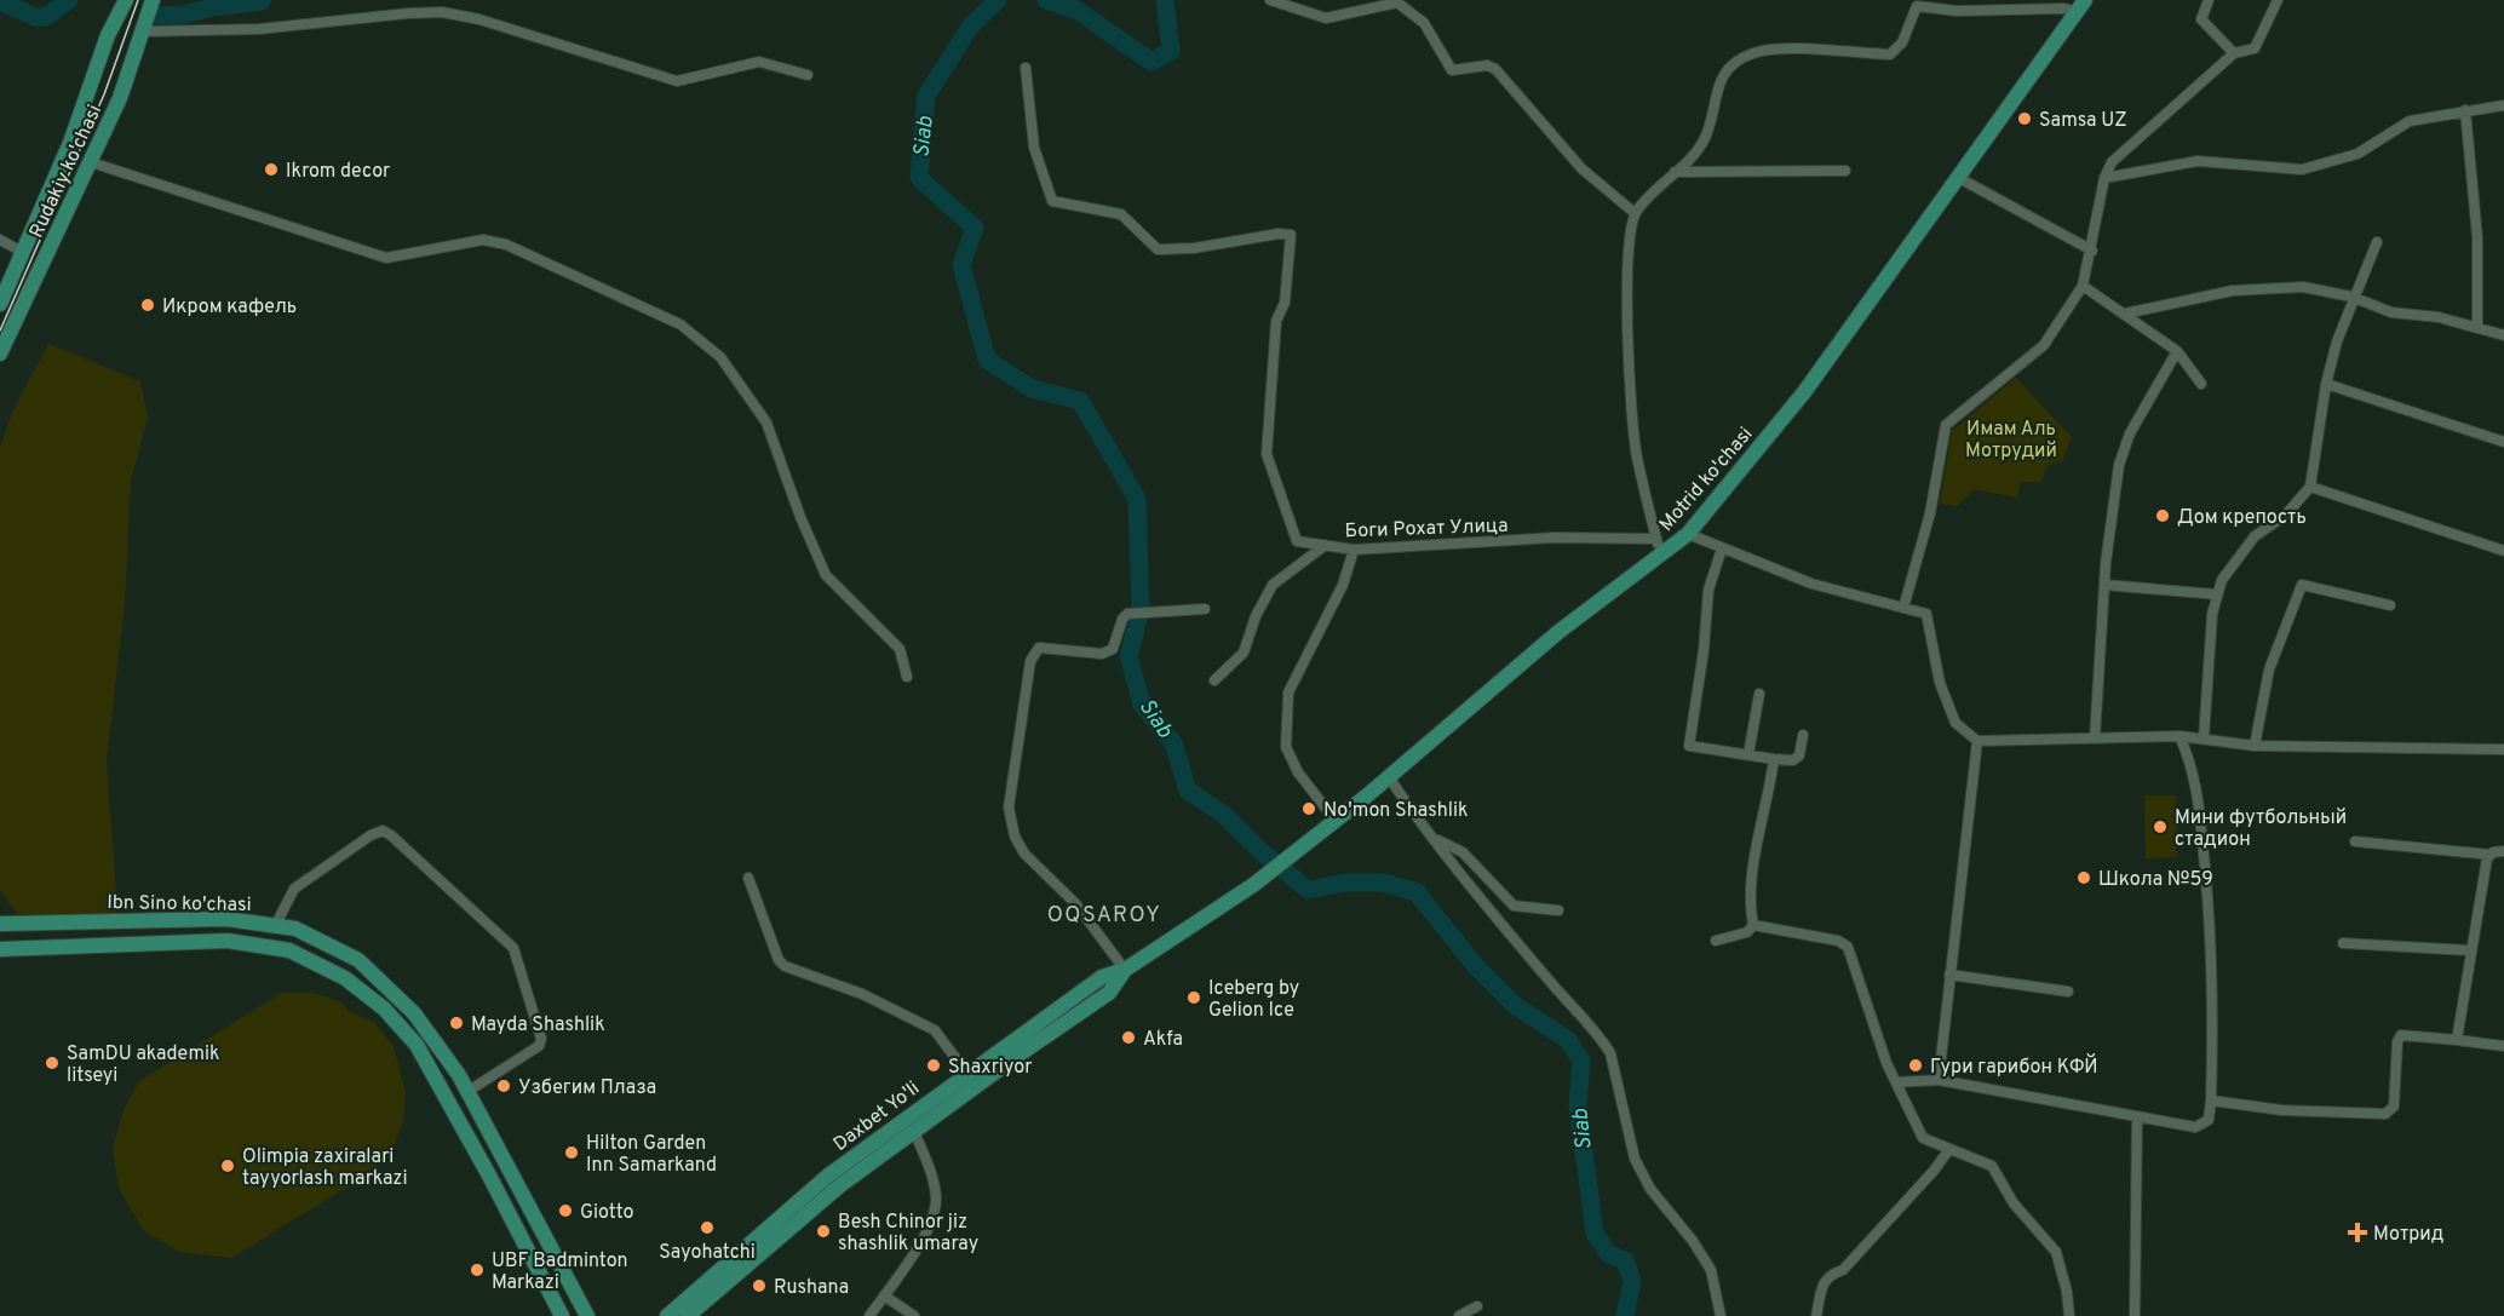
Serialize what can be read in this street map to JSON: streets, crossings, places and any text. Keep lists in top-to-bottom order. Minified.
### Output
{"streets":{"main road":["Rudakiy ko'chasi","Motrid ko'chasi","Ibn Sino ko'chasi","Daxbet Yo'li"],"street":["Боги Рохат Улица"]},"crossings":[["Motrid ko'chasi","Daxbet Yo'li"]],"districts":["OQSAROY"],"water":["Siab"],"parks":["Имам Аль Мотрудий"],"places":{"other":["Samsa UZ","Ikrom decor","Икром кафель","Дом крепость","No'mon Shashlik","Мини футбольный стадион","Школа №59","Iceberg by Gelion Ice","Mayda Shashlik","Akfa","SamDU akademik litseyi","Shaxriyor","Гури гарибон КФЙ","Узбегим Плаза","Hilton Garden Inn Samarkand","Olimpia zaxiralari tayyorlash markazi","Giotto","Sayohatchi","Besh Chinor jiz shashlik umaray","UBF Badminton Markazi","Rushana"],"health":["Мотрид"]}}
